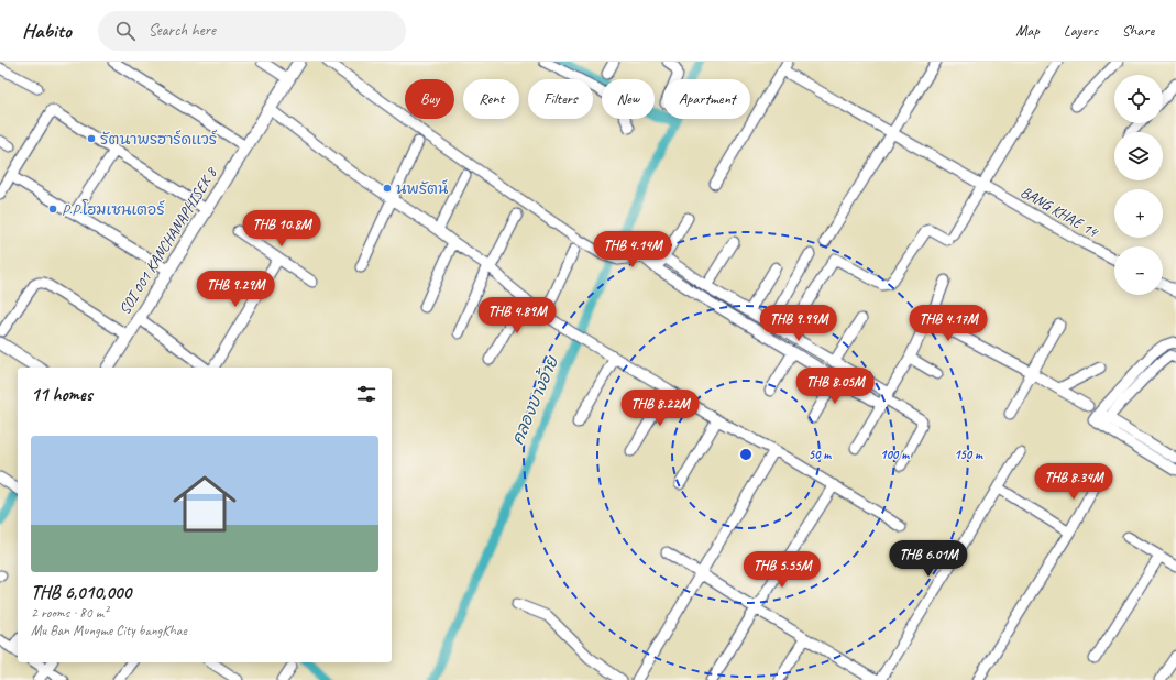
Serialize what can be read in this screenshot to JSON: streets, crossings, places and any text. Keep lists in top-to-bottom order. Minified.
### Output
{"streets":{"street":["BANG KHAE 14","SOI 001 KANCHANAPHISEK 8"]},"water":["คลองบางอ้าย"],"places":["รัตนาพรฮาร์ดแวร์","นพรัตน์","P.P.โฮมเซนเตอร์"],"page":{"header":"Habito","search":"Search here","nav":["Map","Layers","Share"],"map_buttons":["+","−"],"chip":["Buy","Rent","Filters","New","Apartment"],"price":["THB 10.8M","THB 4.14M","THB 9.29M","THB 4.89M","THB 9.99M","THB 4.17M","THB 8.05M","THB 8.22M","THB 8.34M","THB 6.01M","THB 5.55M"],"heading":"11 homes","list":[{"name":"THB 6,010,000","note":"2 rooms · 80 m² · Mu Ban Mungme City bangKhae"}]},"rings":["50 m","100 m","150 m"]}
